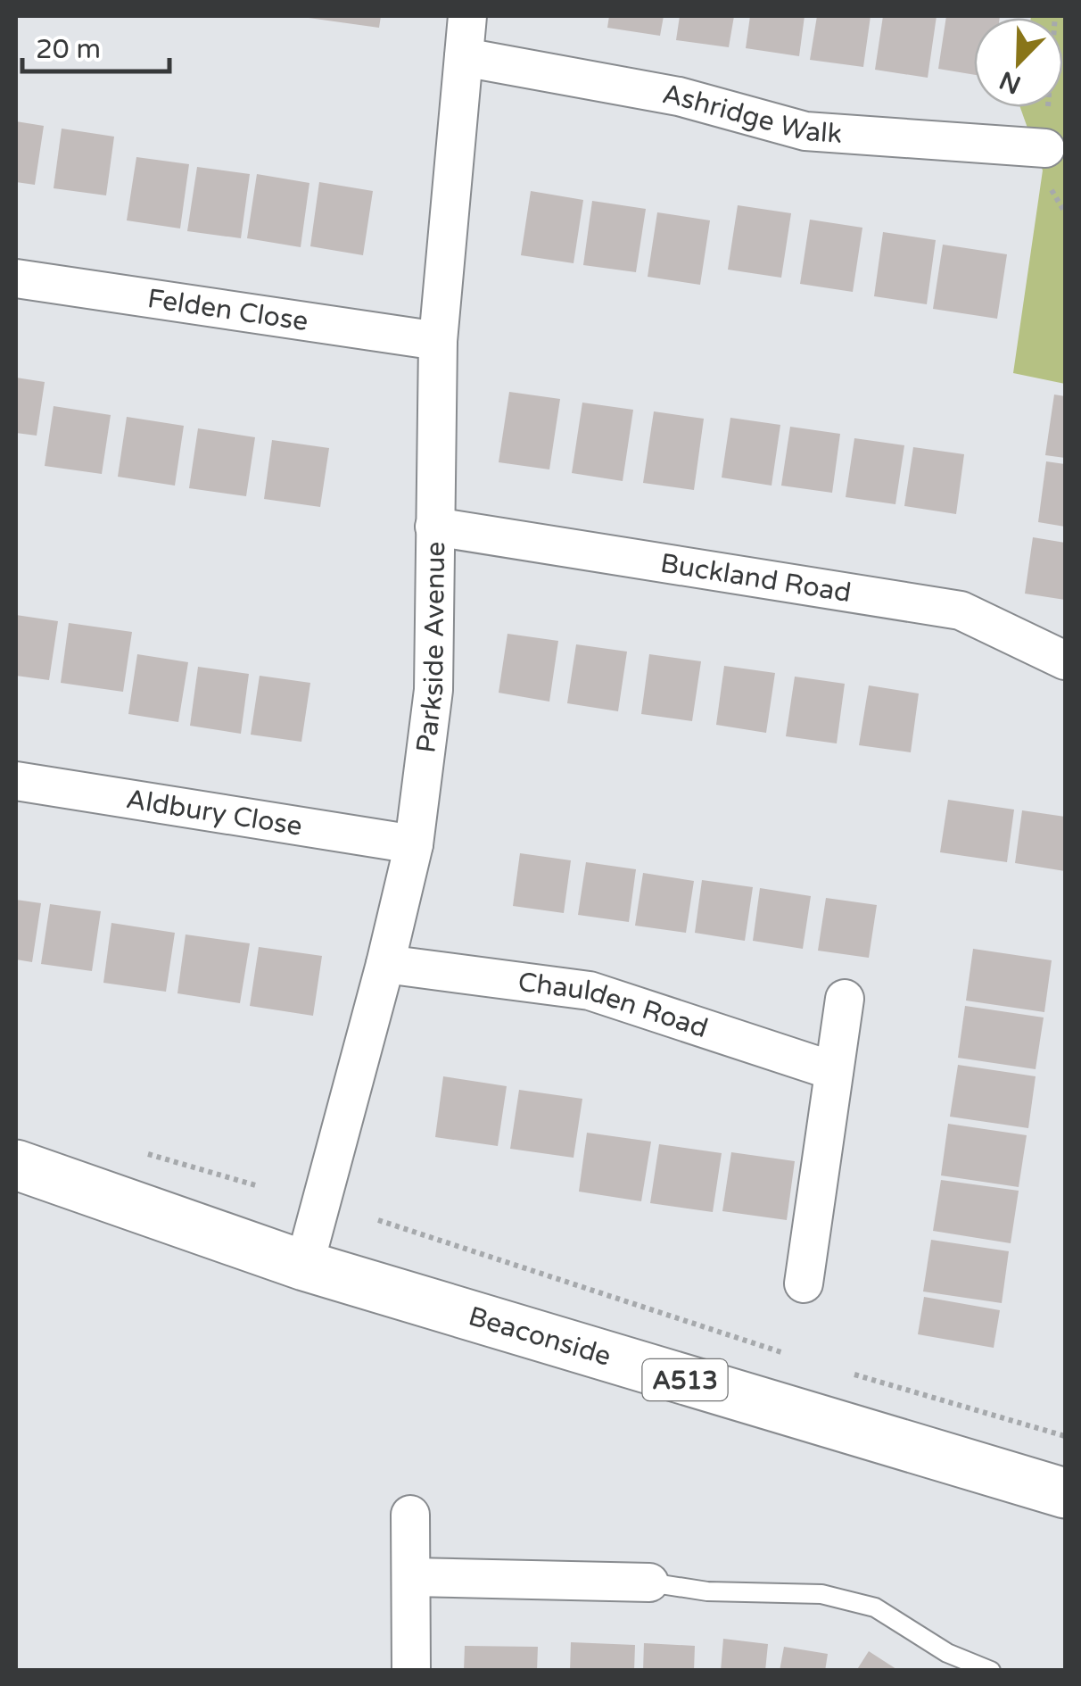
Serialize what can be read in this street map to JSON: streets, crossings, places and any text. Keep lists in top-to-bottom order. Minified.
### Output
{"streets":{"highway":["Beaconside","A513"],"street":["Ashridge Walk","Felden Close","Buckland Road","Parkside Avenue","Aldbury Close","Chaulden Road"]},"crossings":[["Ashridge Walk","Parkside Avenue"],["Felden Close","Parkside Avenue"],["Buckland Road","Parkside Avenue"],["Parkside Avenue","Aldbury Close"],["Parkside Avenue","Chaulden Road"],["Parkside Avenue","Beaconside"]],"scale_bar":"20 m","north":"bottom left"}
